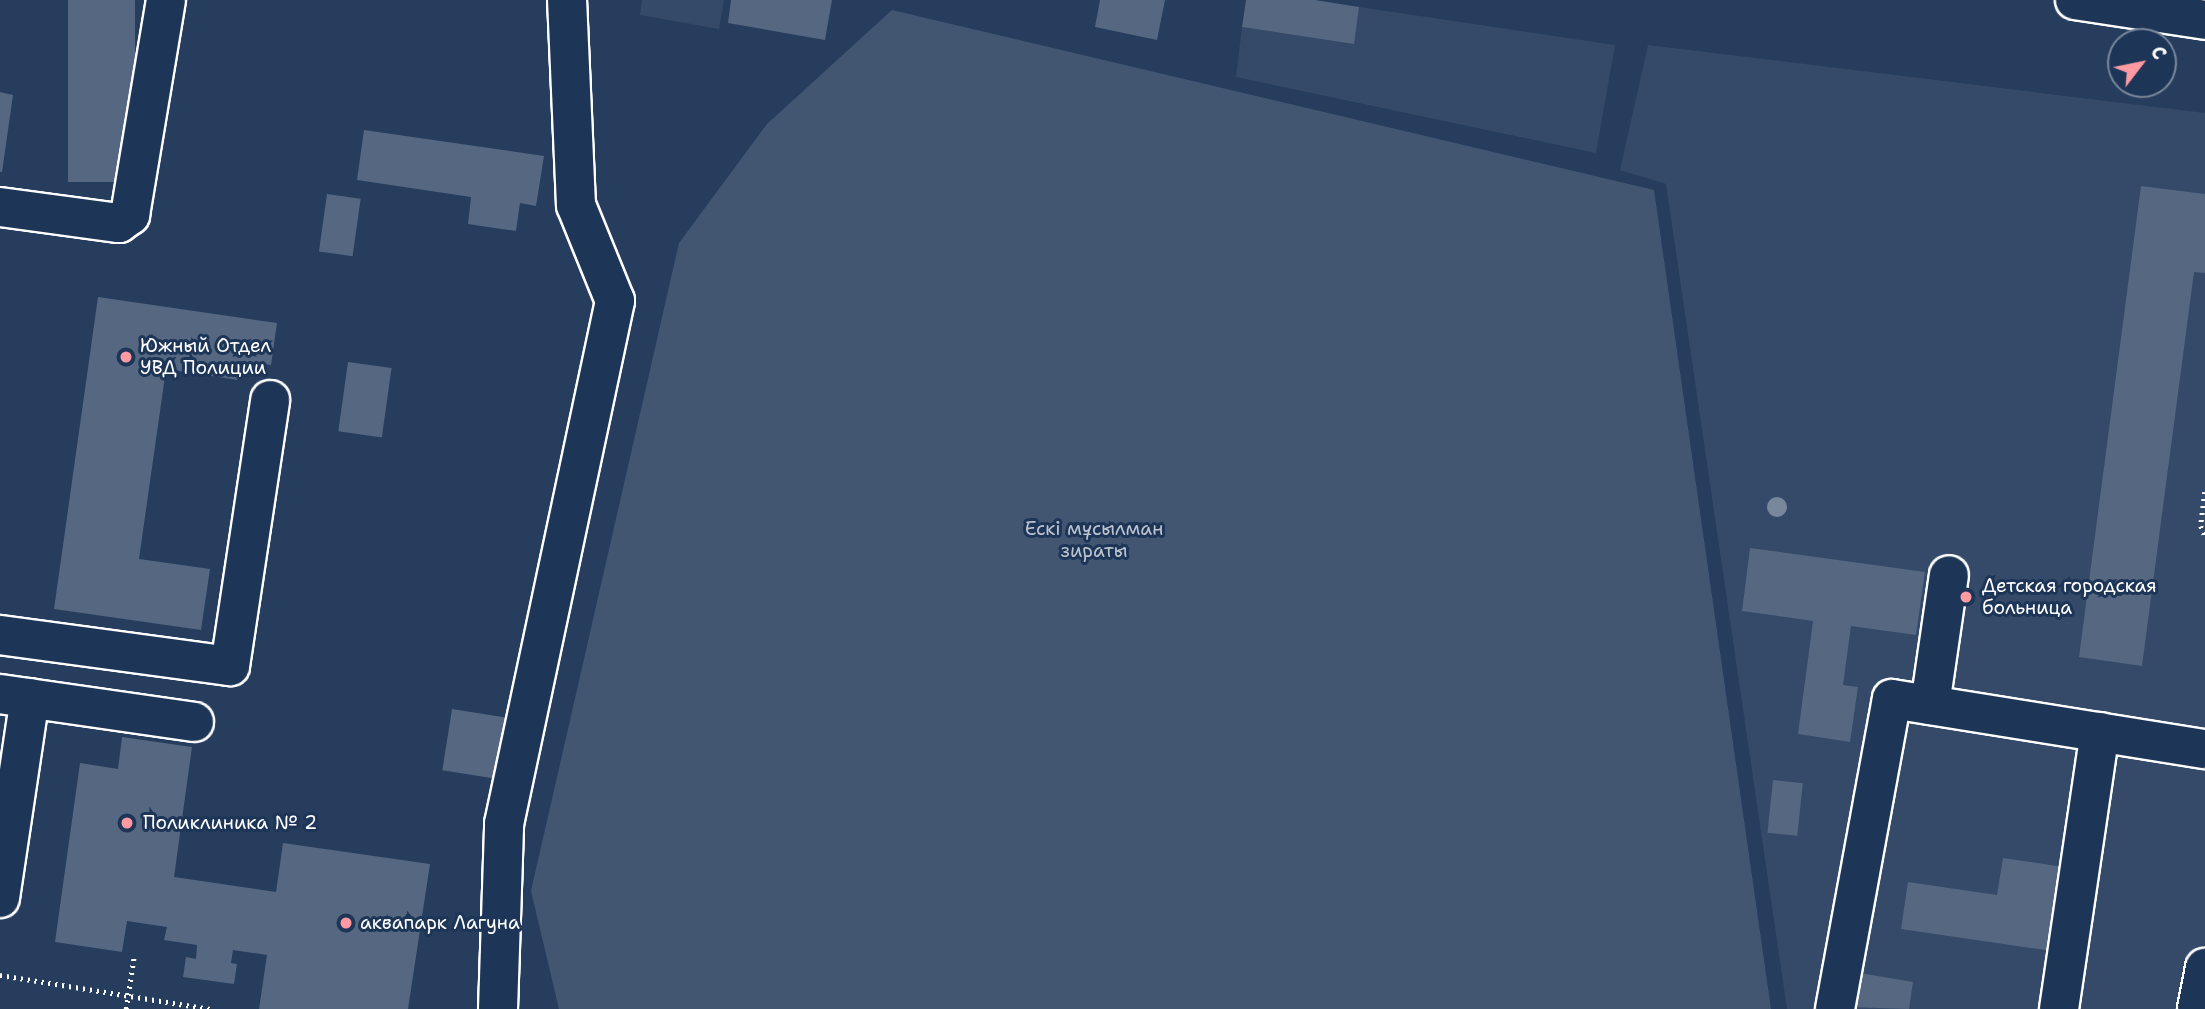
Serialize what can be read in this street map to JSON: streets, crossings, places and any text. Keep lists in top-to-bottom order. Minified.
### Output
{"parks":["Ескі мұсылман зираты"],"places":["Южный Отдел УВД Полиции","Детская городская больница","Поликлиника № 2","аквапарк Лагуна"],"north":"top right"}
